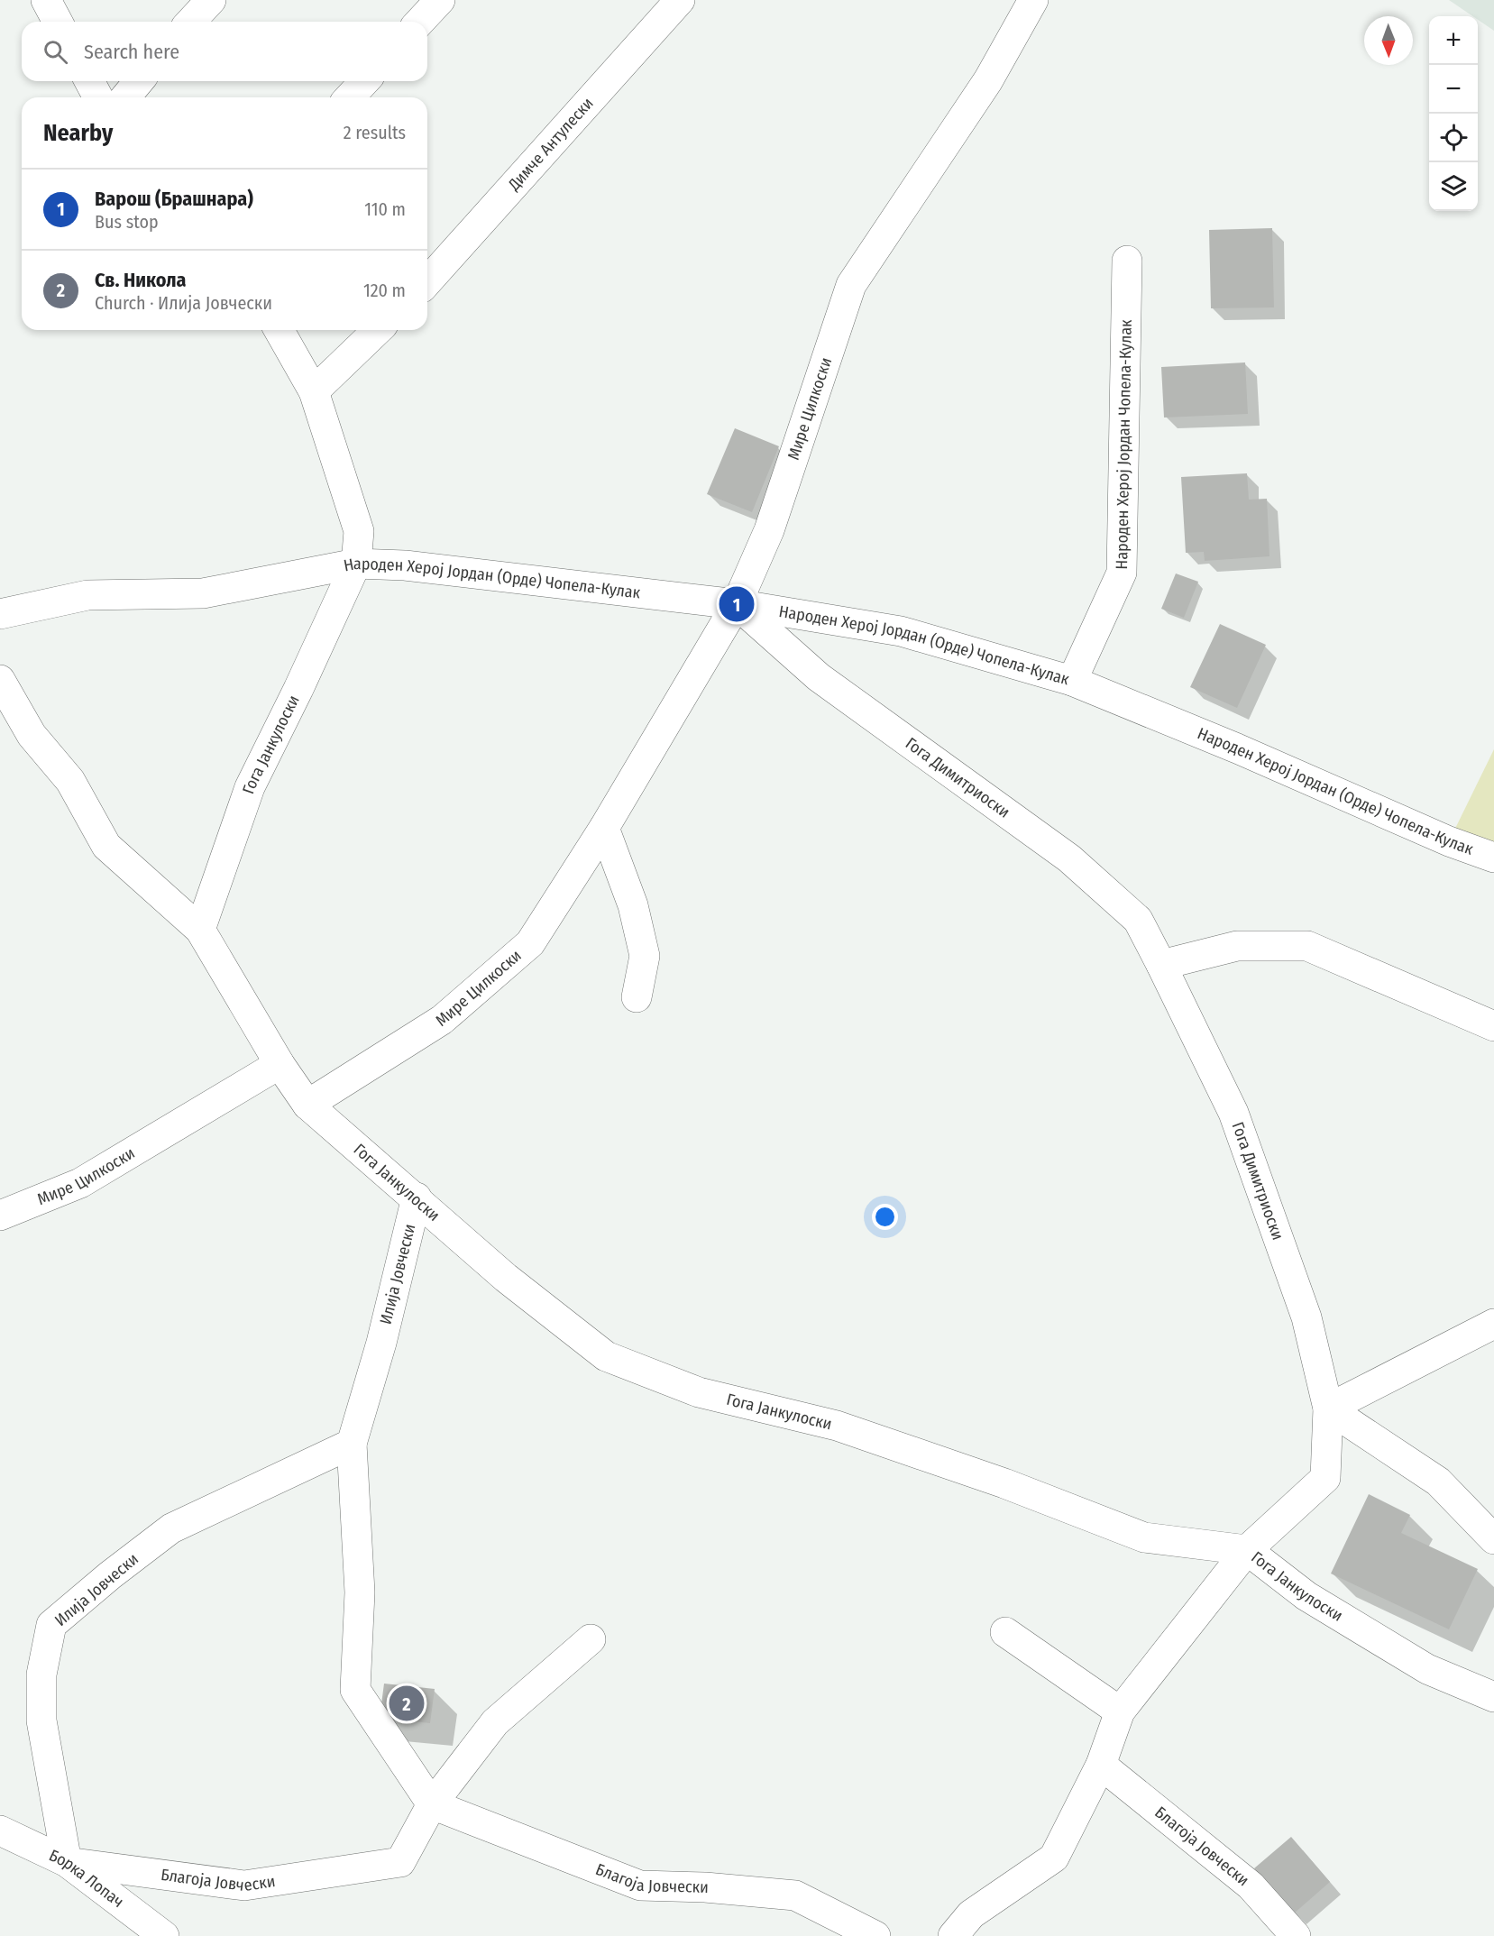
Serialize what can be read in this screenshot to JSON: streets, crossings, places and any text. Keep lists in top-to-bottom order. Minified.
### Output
{"streets":{"street":["Димче Антулески","Мире Цилкоски","Народен Херој Јордан Чопела-Кулак","Народен Херој Јордан (Орде) Чопела-Кулак","Гога Јанкулоски","Гога Димитриоски","Илија Јовчески","Благоја Јовчески","Борка Лопач"]},"crossings":[["Мире Цилкоски","Народен Херој Јордан (Орде) Чопела-Кулак"],["Мире Цилкоски","Гога Јанкулоски"],["Мире Цилкоски","Гога Димитриоски"],["Народен Херој Јордан Чопела-Кулак","Народен Херој Јордан (Орде) Чопела-Кулак"],["Народен Херој Јордан (Орде) Чопела-Кулак","Гога Јанкулоски"],["Народен Херој Јордан (Орде) Чопела-Кулак","Гога Димитриоски"],["Гога Јанкулоски","Гога Димитриоски"],["Гога Јанкулоски","Илија Јовчески"],["Илија Јовчески","Благоја Јовчески"],["Илија Јовчески","Борка Лопач"],["Благоја Јовчески","Борка Лопач"]],"north":"bottom","page":{"map_buttons":["+","−"],"search":"Search here","heading":["Nearby","2 results"],"list":[{"mark":"1","name":"Варош (Брашнара)","note":"Bus stop","value":"110 m"},{"mark":"2","name":"Св. Никола","note":"Church · Илија Јовчески","value":"120 m"}],"pins":["1","2"]}}
